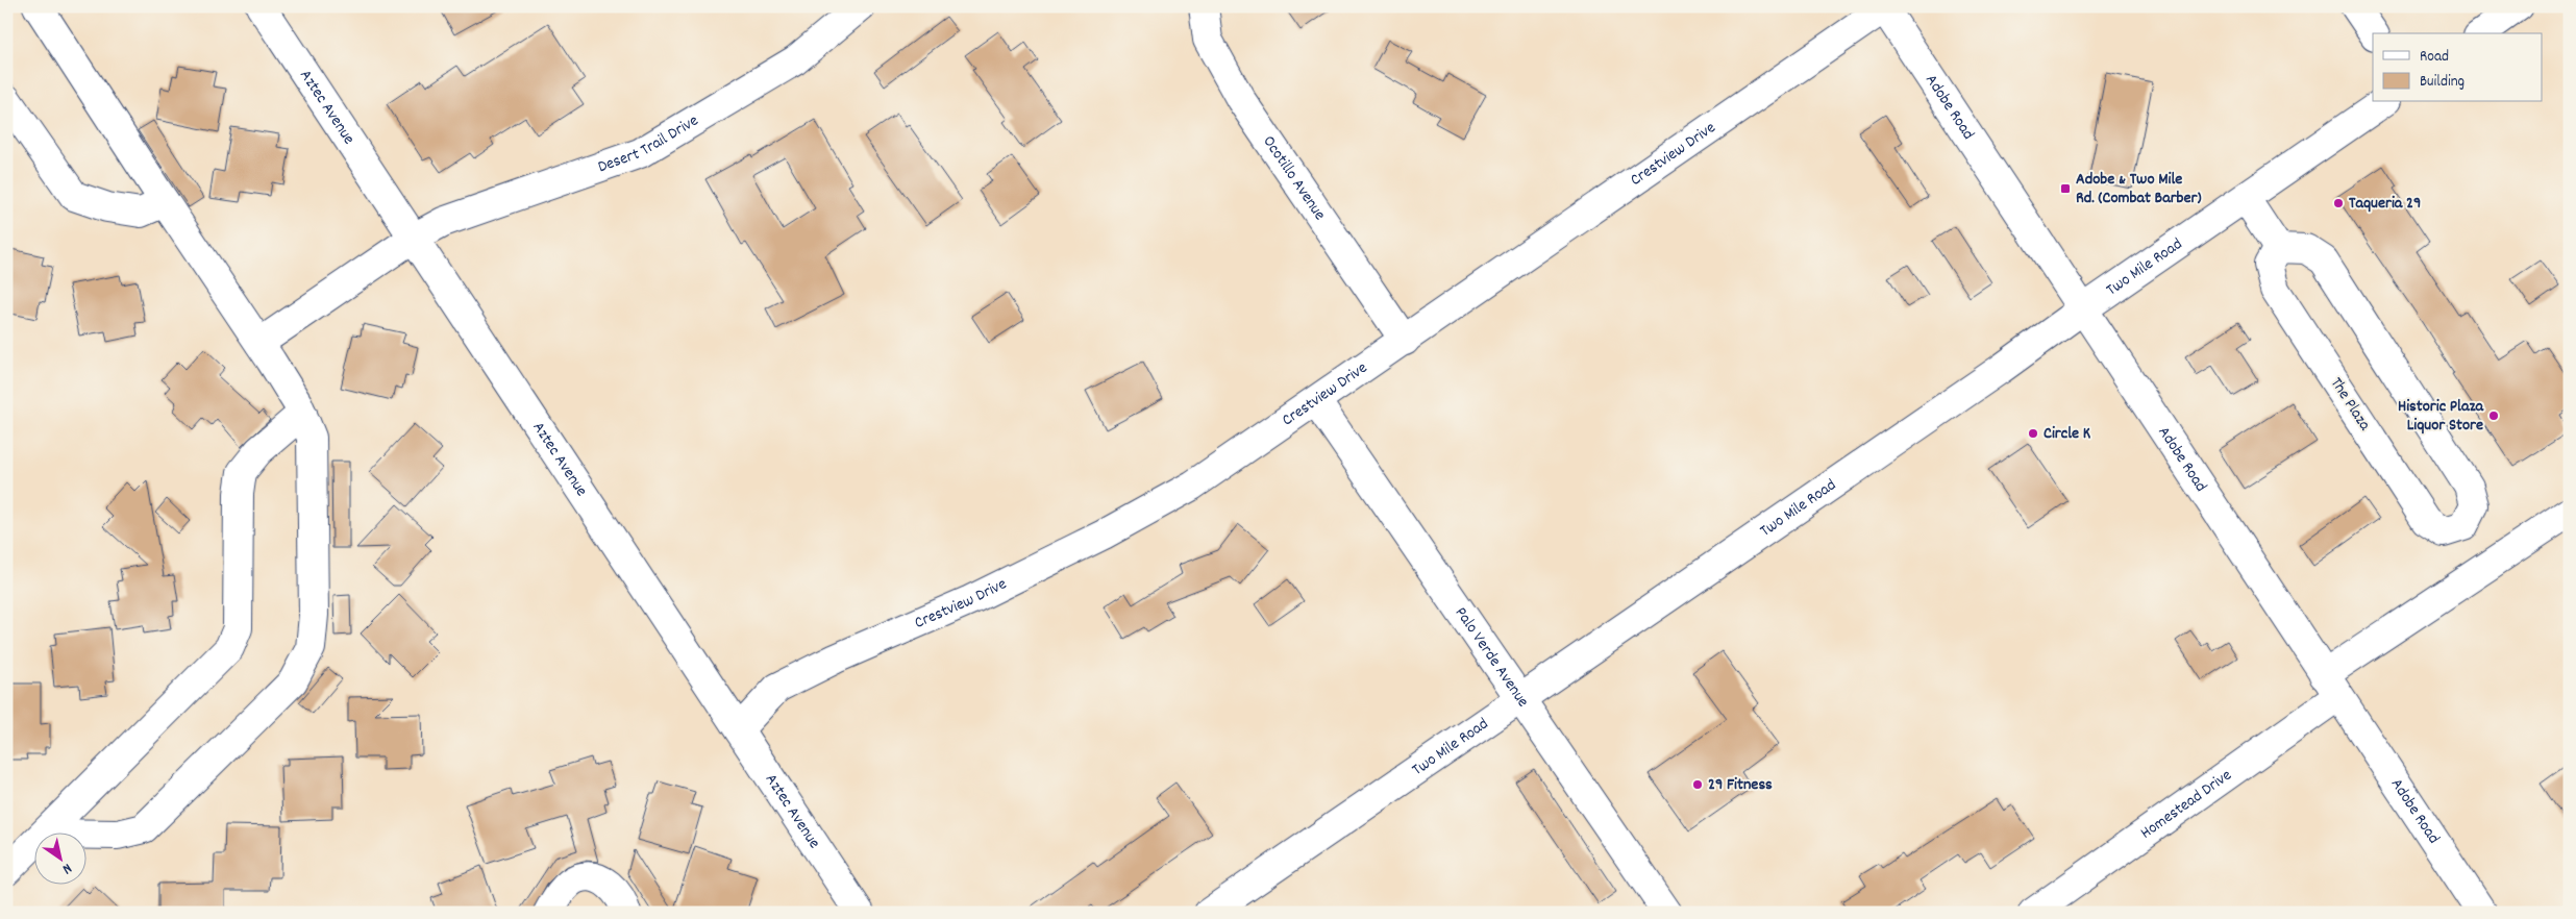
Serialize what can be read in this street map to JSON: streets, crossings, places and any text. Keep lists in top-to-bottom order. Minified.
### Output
{"streets":{"street":["Aztec Avenue","Adobe Road","Desert Trail Drive","Crestview Drive","Ocotillo Avenue","Two Mile Road","The Plaza","Palo Verde Avenue","Homestead Drive"]},"crossings":[["Aztec Avenue","Desert Trail Drive"],["Aztec Avenue","Crestview Drive"],["Adobe Road","Crestview Drive"],["Adobe Road","Two Mile Road"],["Adobe Road","Homestead Drive"],["Crestview Drive","Ocotillo Avenue"],["Crestview Drive","Palo Verde Avenue"],["Two Mile Road","Palo Verde Avenue"]],"places":{"transit":["Adobe & Two Mile Rd. (Combat Barber)"],"other":["Taqueria 29","Historic Plaza Liquor Store","Circle K","29 Fitness"]},"legend":["Road","Building"],"north":"bottom right"}
